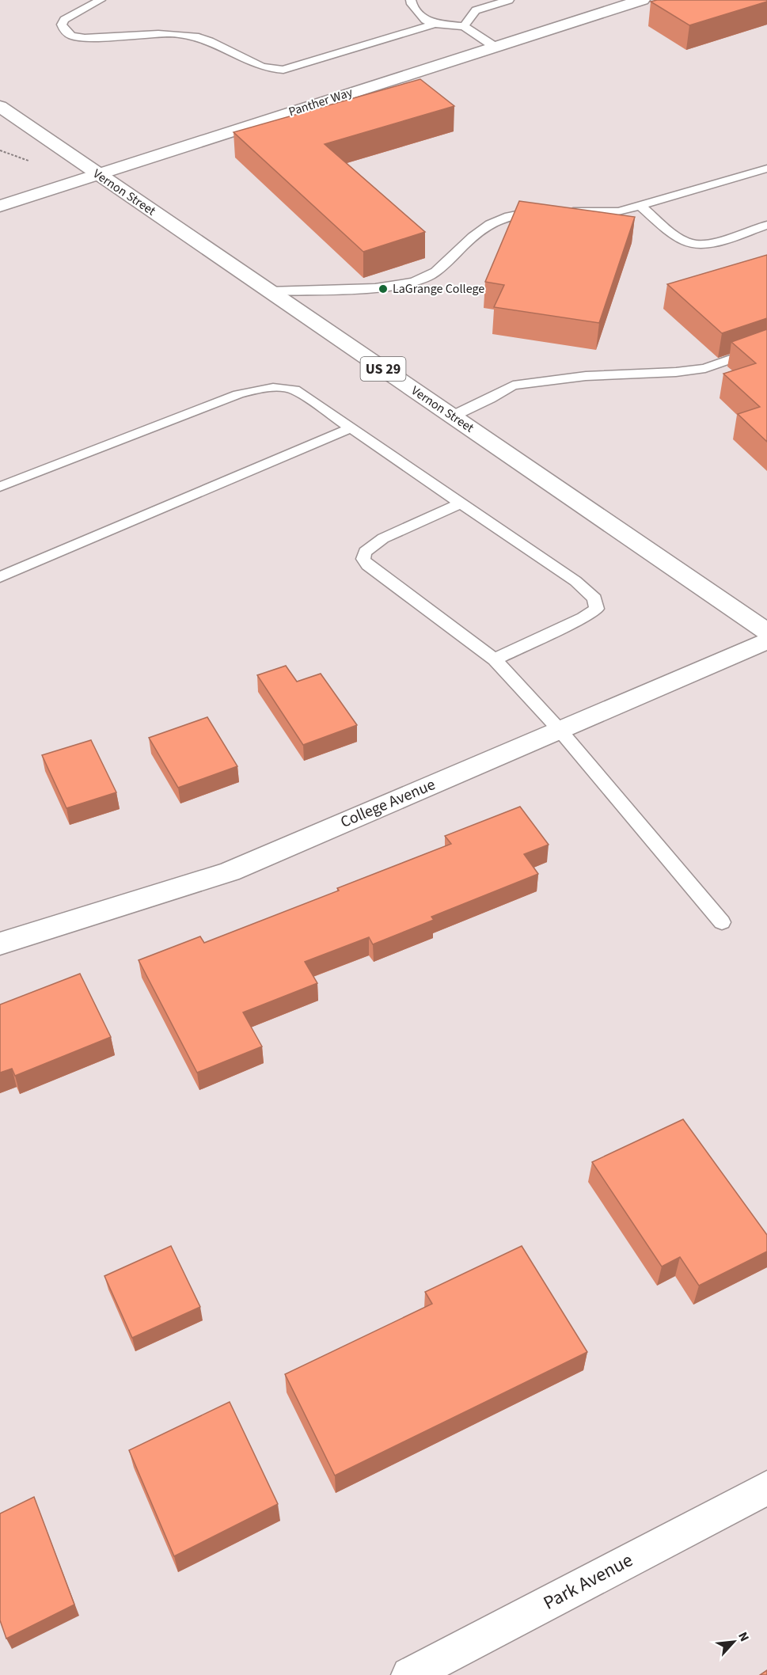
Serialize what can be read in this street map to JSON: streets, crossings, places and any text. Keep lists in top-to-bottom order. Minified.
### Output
{"streets":{"street":["Panther Way","Vernon Street","US 29","College Avenue","Park Avenue"]},"crossings":[["Panther Way","Vernon Street"]],"places":["LaGrange College"],"north":"top right"}
